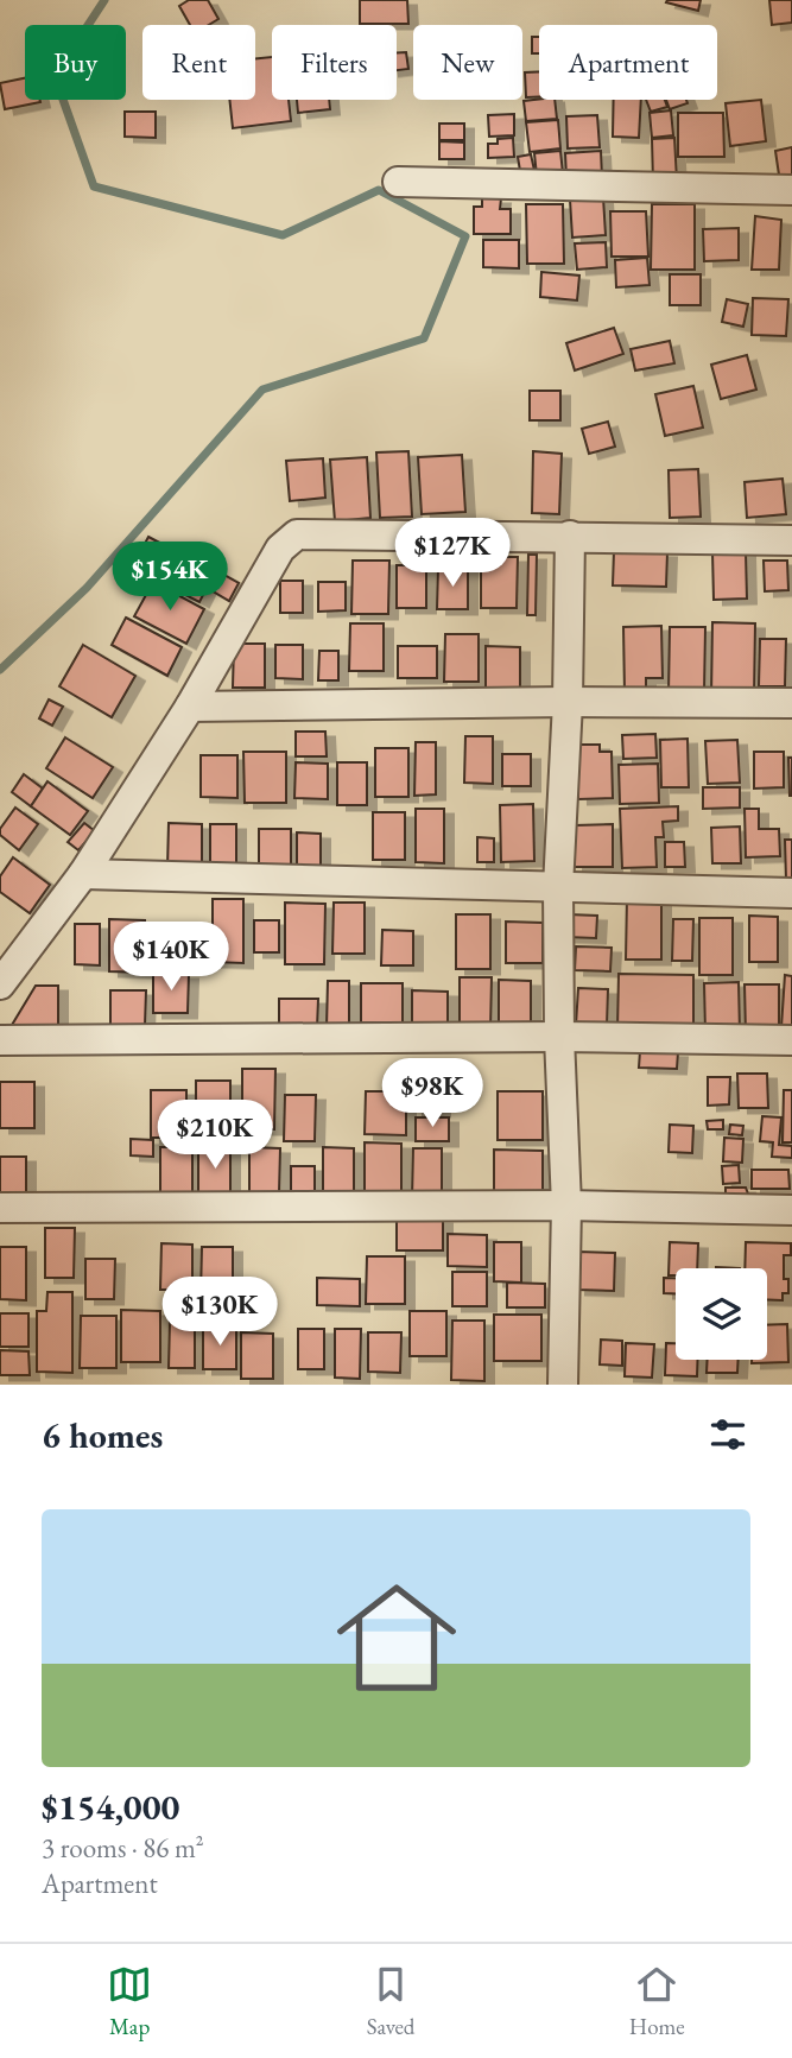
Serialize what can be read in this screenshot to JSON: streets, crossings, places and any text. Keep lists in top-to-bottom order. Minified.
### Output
{"page":{"chip":["Buy","Rent","Filters","New","Apartment"],"price":["$127K","$154K","$140K","$98K","$210K","$130K"],"heading":"6 homes","list":[{"name":"$154,000","note":"3 rooms · 86 m² · Apartment"}],"tabs":["Map","Saved","Home"]}}
